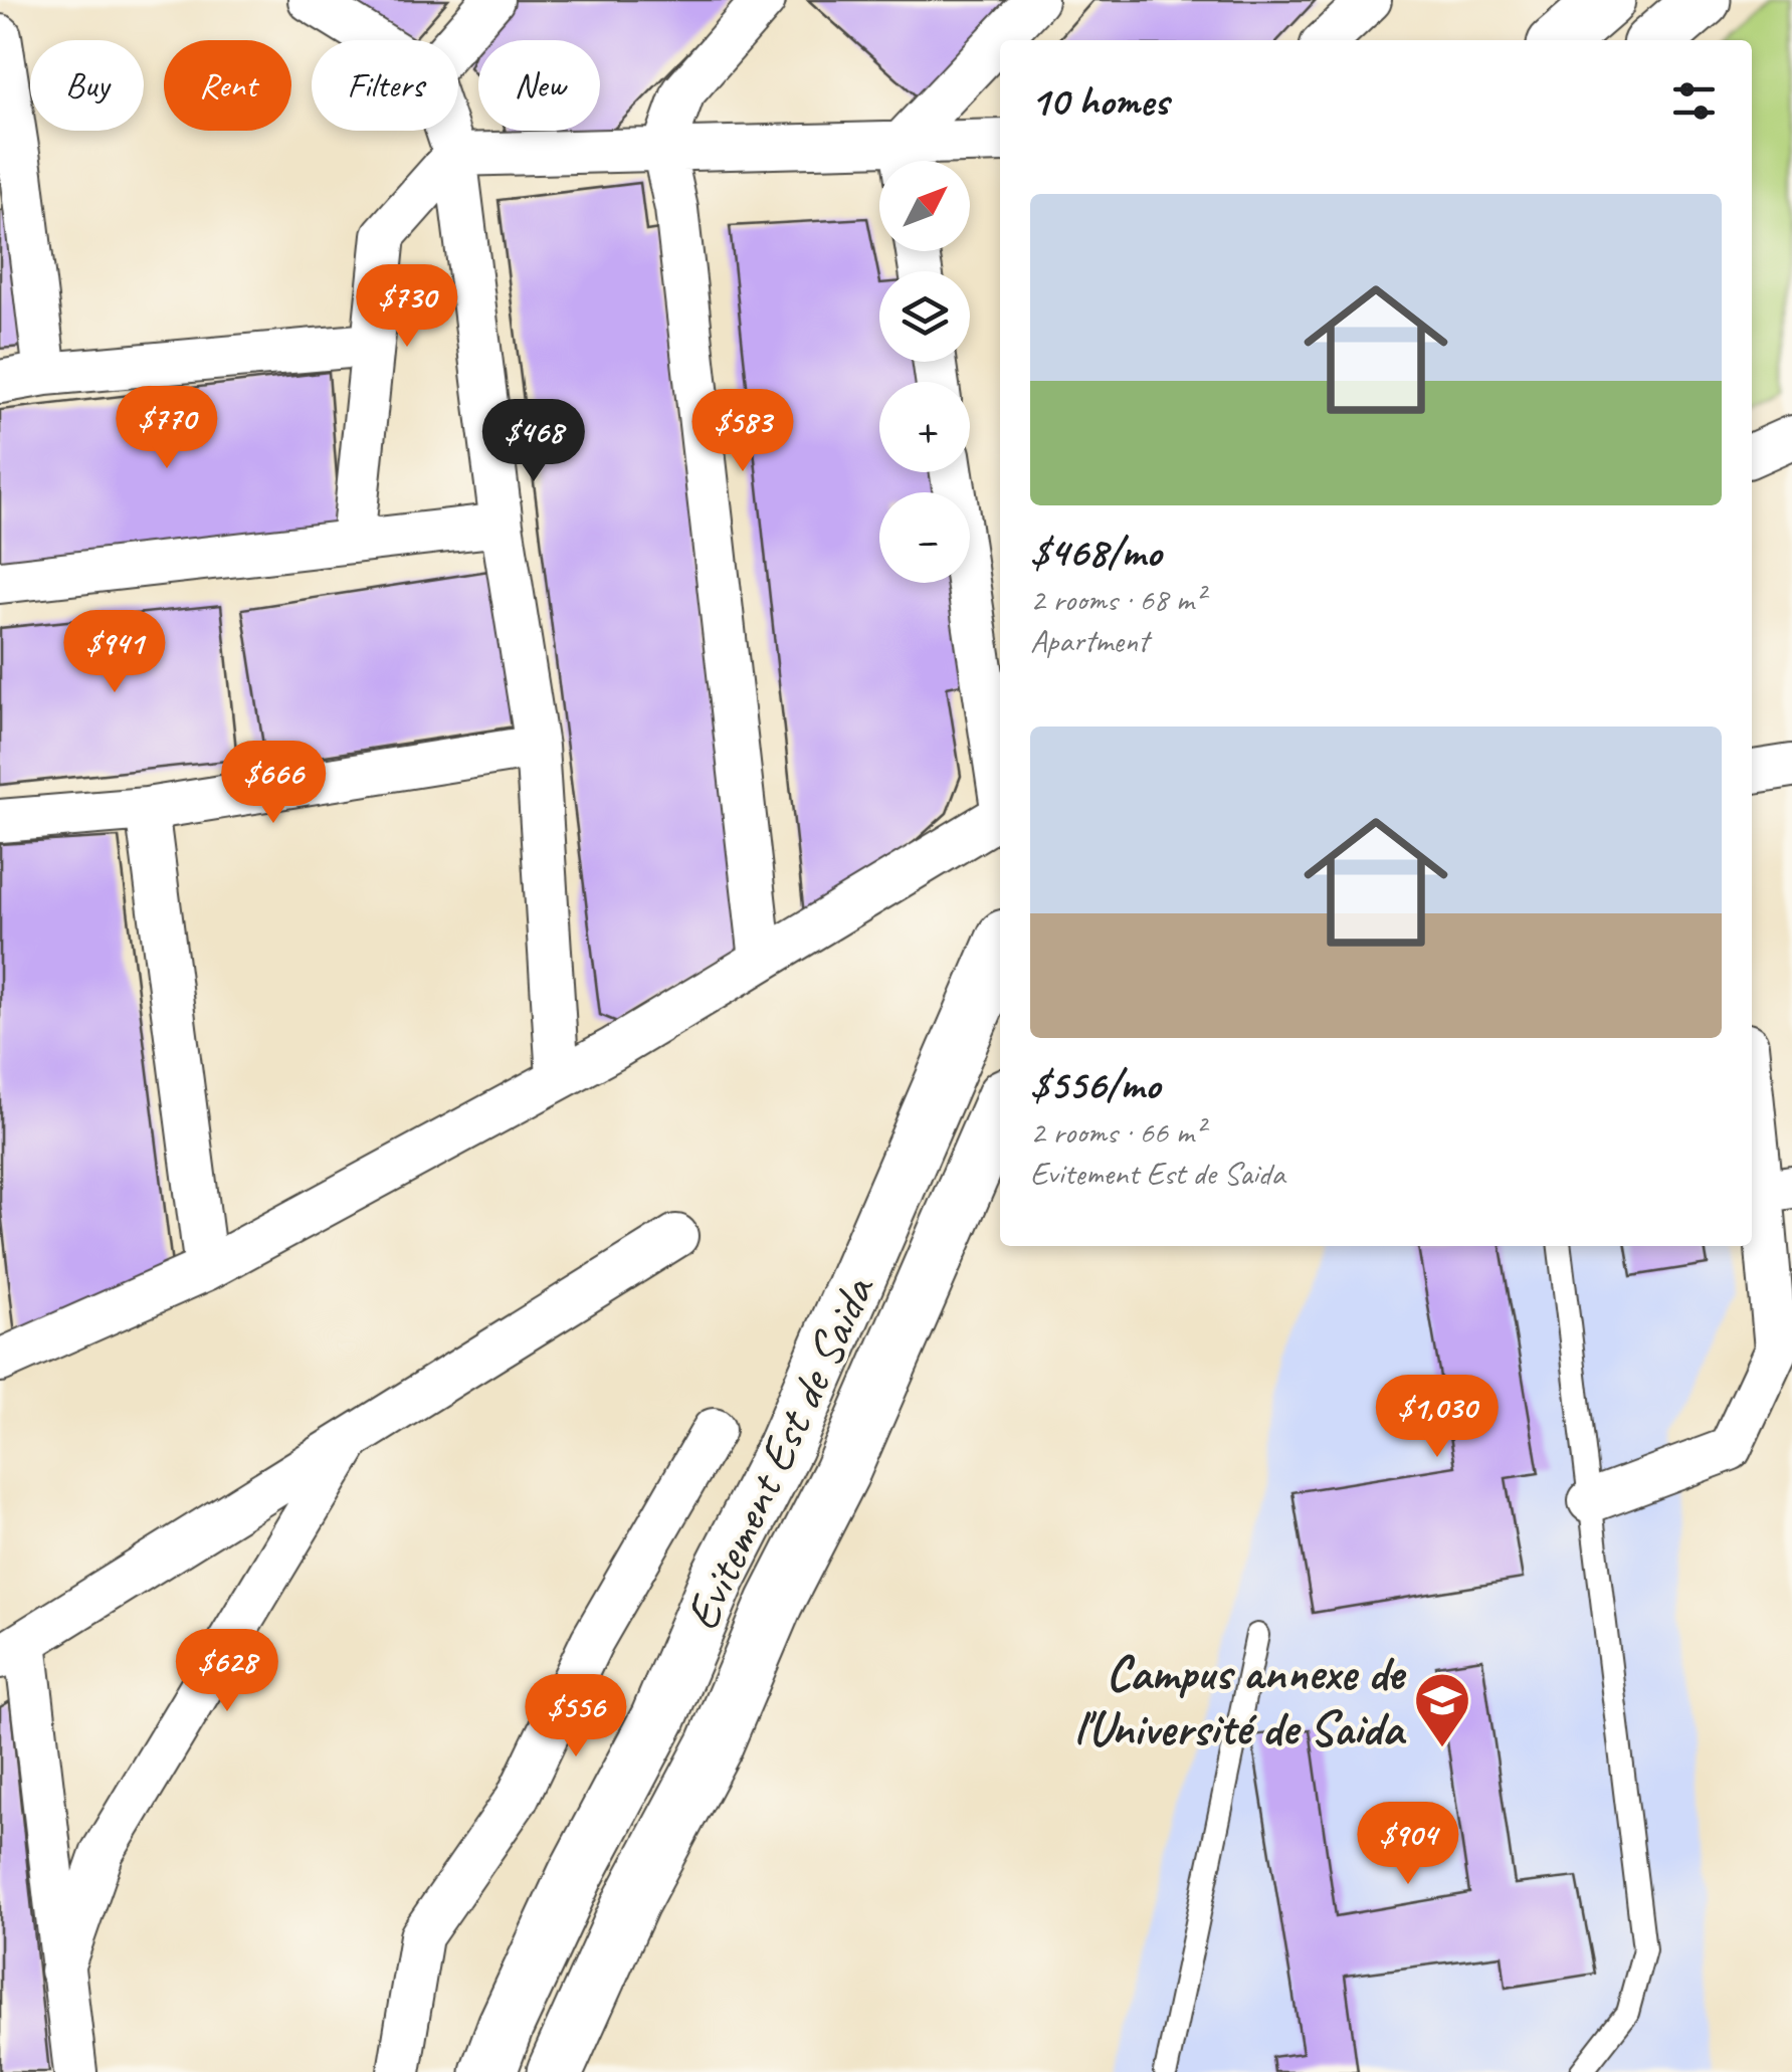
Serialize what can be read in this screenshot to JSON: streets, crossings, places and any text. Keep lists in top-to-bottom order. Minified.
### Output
{"streets":{"main road":["Evitement Est de Saida"]},"places":{"school or university":["Campus annexe de l'Université de Saida"]},"north":"top right","page":{"chip":["Buy","Rent","Filters","New"],"heading":"10 homes","map_buttons":["+","−"],"list":[{"name":"$468/mo","note":"2 rooms · 68 m² · Apartment"},{"name":"$556/mo","note":"2 rooms · 66 m² · Evitement Est de Saida"}],"price":["$730","$770","$583","$468","$941","$666","$1,030","$628","$556","$904"]}}
